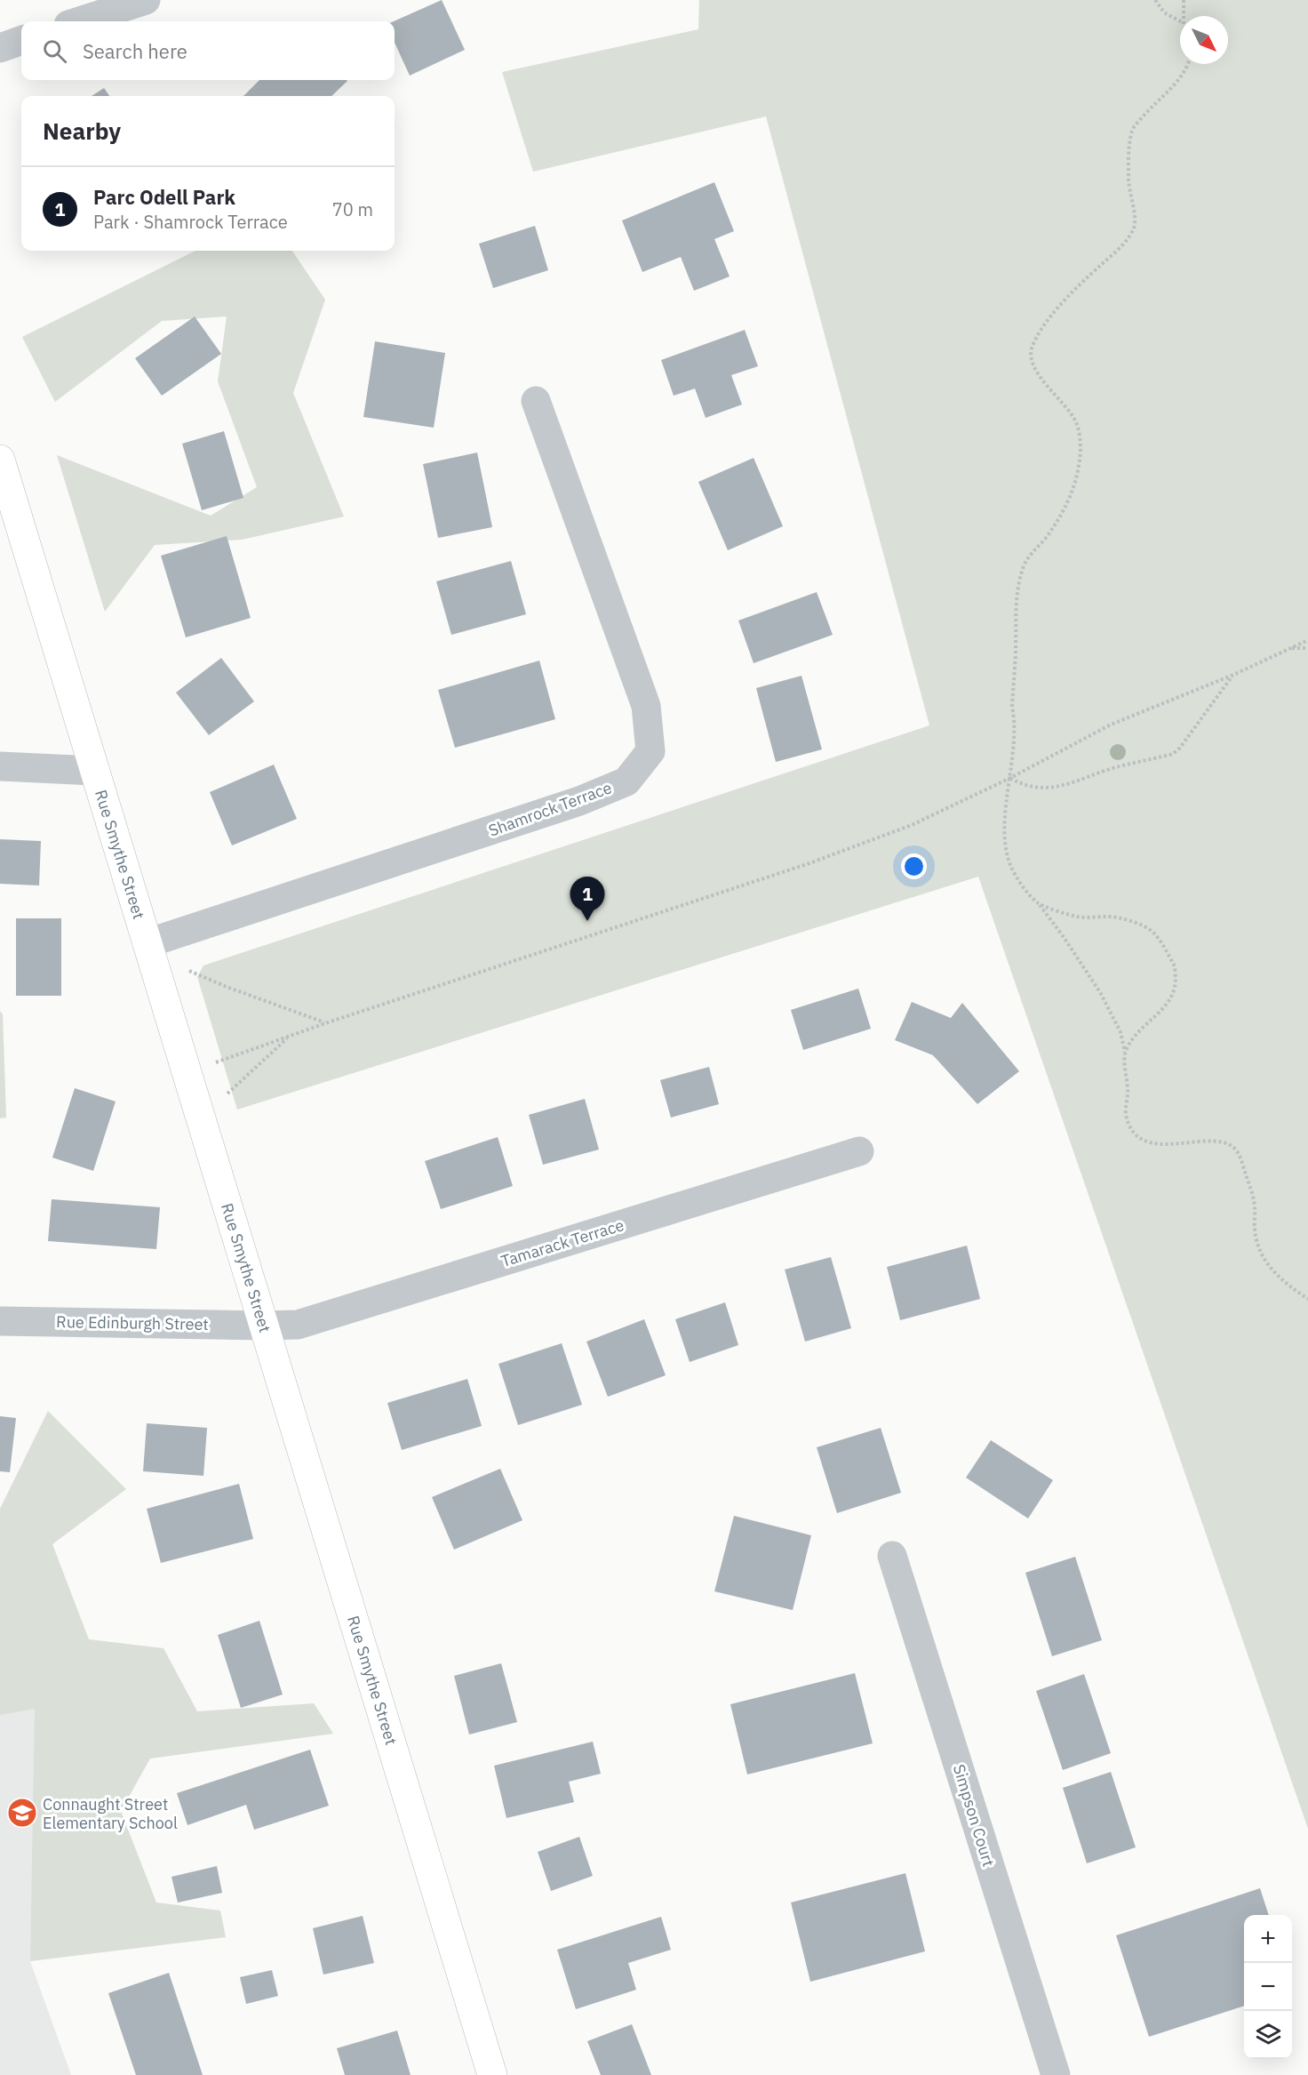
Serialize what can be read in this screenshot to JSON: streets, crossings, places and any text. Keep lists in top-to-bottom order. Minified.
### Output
{"streets":{"main road":["Rue Smythe Street"],"street":["Shamrock Terrace","Tamarack Terrace","Rue Edinburgh Street","Simpson Court"]},"crossings":[["Shamrock Terrace","Rue Smythe Street"],["Rue Smythe Street","Tamarack Terrace"],["Rue Smythe Street","Rue Edinburgh Street"],["Tamarack Terrace","Rue Edinburgh Street"]],"places":{"school or university":["Connaught Street Elementary School"]},"north":"bottom right","page":{"search":"Search here","heading":"Nearby","list":[{"mark":"1","name":"Parc Odell Park","note":"Park · Shamrock Terrace","value":"70 m"}],"pins":"1","map_buttons":["+","−"]}}
